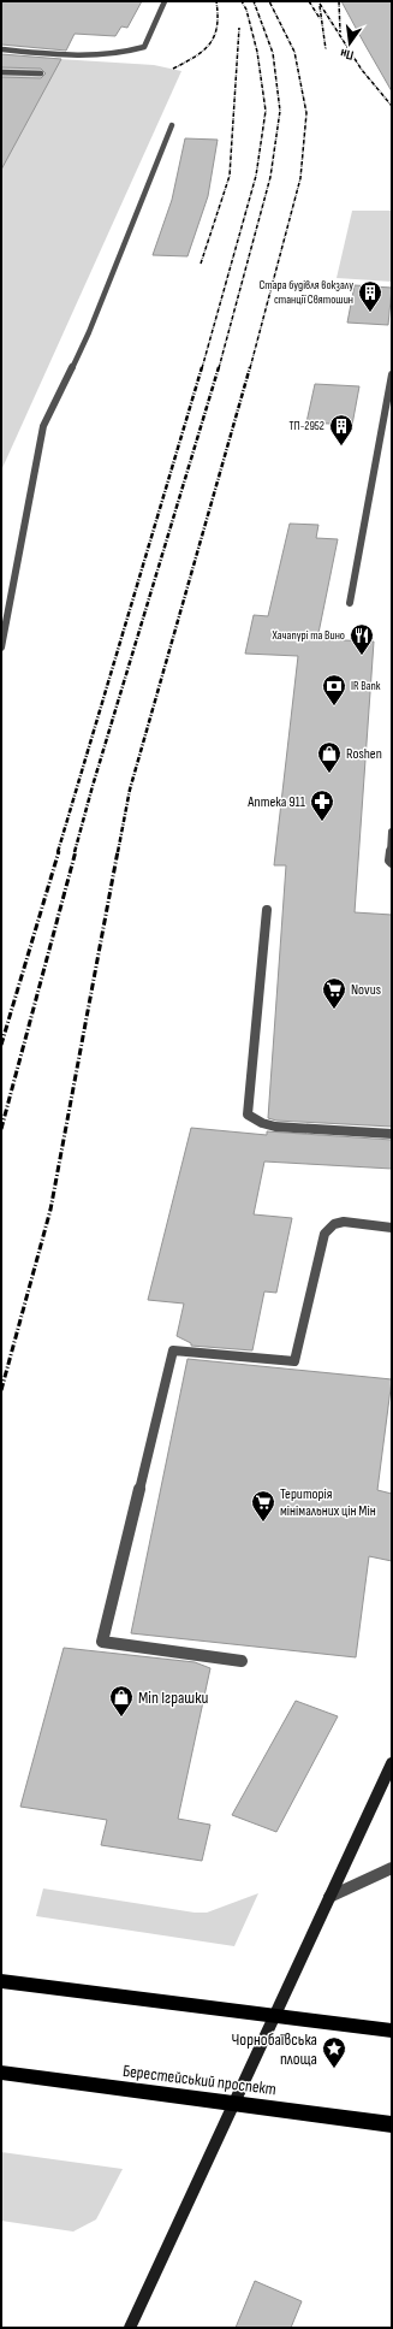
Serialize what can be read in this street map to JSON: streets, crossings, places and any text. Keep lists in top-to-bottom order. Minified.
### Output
{"streets":{"main road":["Берестейський проспект"]},"places":{"building":["Стара будівля вокзалу станції Святошин","ТП-2952"],"restaurant":["Хачапурі та Вино"],"bank":["IR Bank"],"shop":["Roshen","Min Іграшки"],"pharmacy":["Аптека 911"],"supermarket":["Novus","Територія мінімальних цін Мін"],"place":["Чорнобаївська площа"]},"north":"bottom"}
